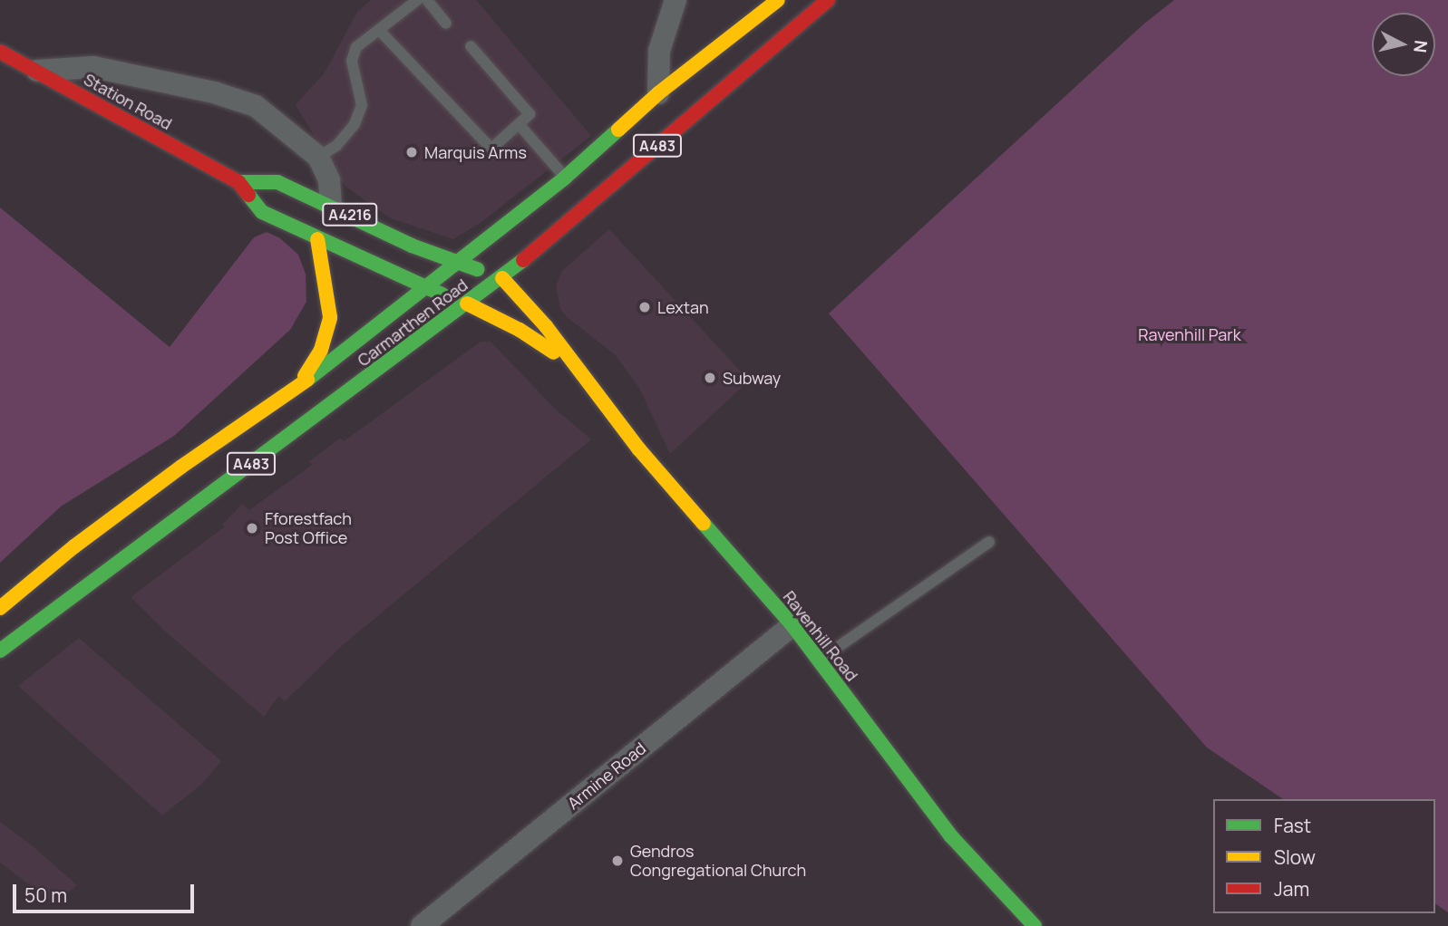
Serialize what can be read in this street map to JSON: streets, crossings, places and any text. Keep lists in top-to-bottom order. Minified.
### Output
{"streets":{"main road":["Station Road","A483","A4216","Carmarthen Road","Ravenhill Road"],"street":["Armine Road"]},"crossings":[["Station Road","Carmarthen Road"],["Station Road","Ravenhill Road"],["Carmarthen Road","Ravenhill Road"],["Ravenhill Road","Armine Road"]],"parks":["Ravenhill Park"],"places":["Marquis Arms","Lextan","Subway","Fforestfach Post Office","Gendros Congregational Church"],"legend":["Fast","Slow","Jam"],"scale_bar":"50 m","north":"right"}
